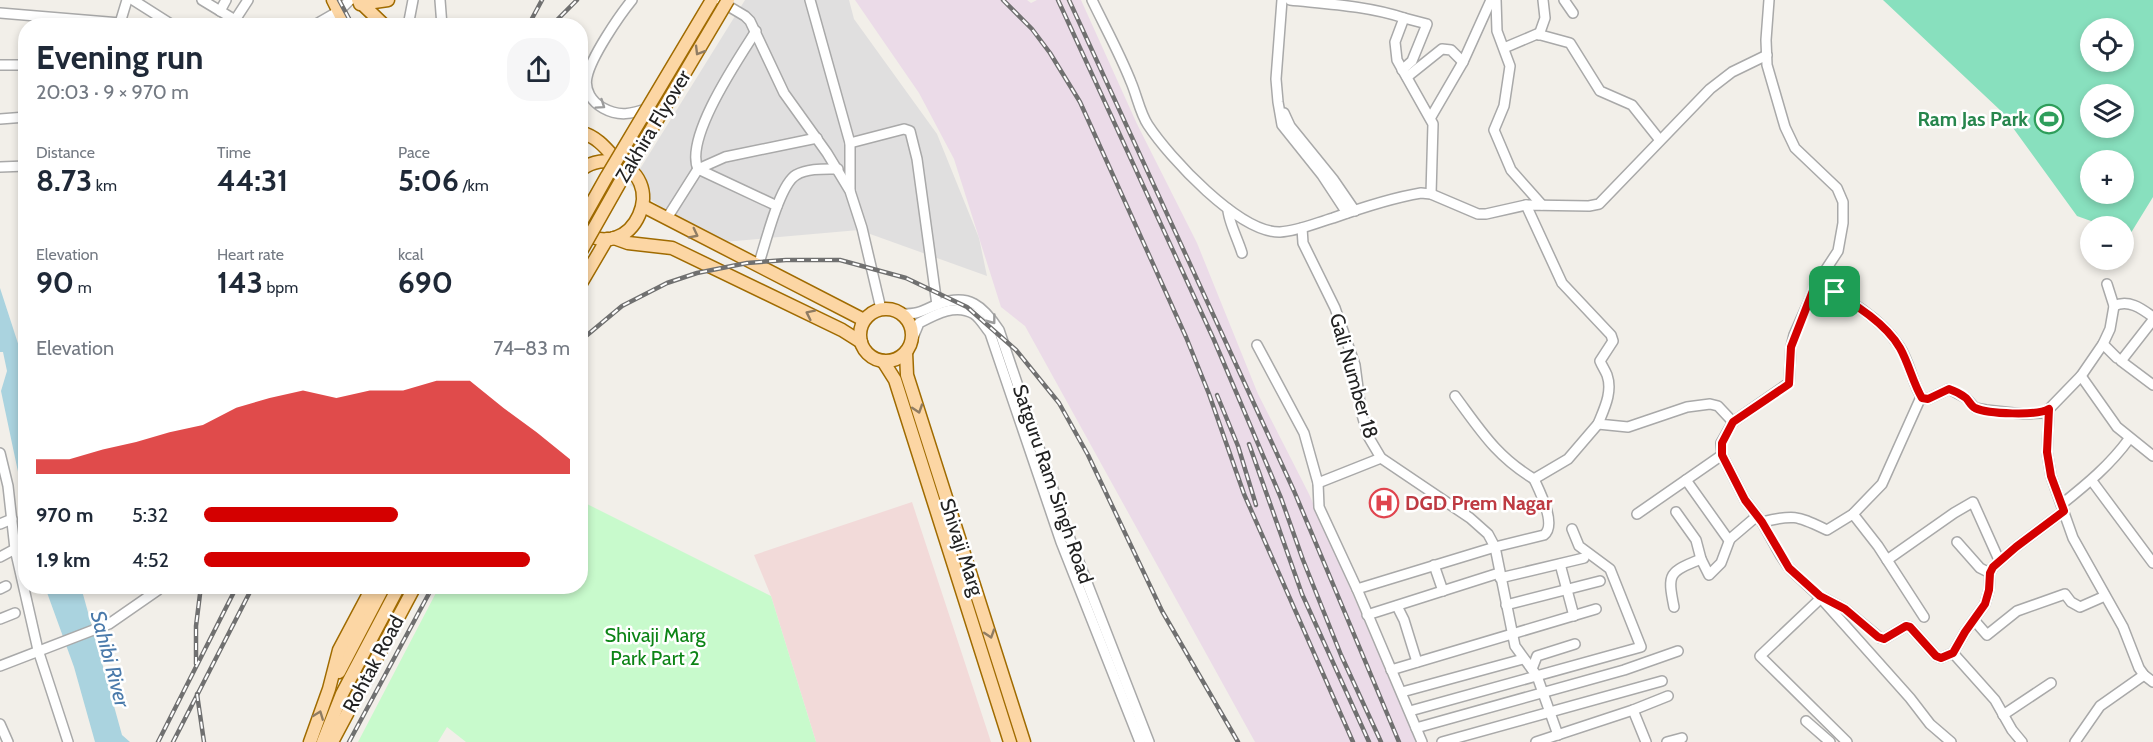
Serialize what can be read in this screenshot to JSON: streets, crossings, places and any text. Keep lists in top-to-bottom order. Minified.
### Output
{"streets":{"main road":["Zakhira Flyover","Shivaji Marg","Rohtak Road"],"street":["Gali Number 18","Satguru Ram Singh Road"]},"crossings":[["Satguru Ram Singh Road","Shivaji Marg"]],"one_way":["Satguru Ram Singh Road"],"water":["Sahibi River"],"parks":["Shivaji Marg Park Part 2"],"places":{"sports":["Ram Jas Park"],"hospital":["DGD Prem Nagar"]},"page":{"map_buttons":["+","−"],"heading":["Evening run","20:03 · 9 × 970 m"],"stats":[["Distance","8.73 km"],["Time","44:31"],["Pace","5:06 /km"],["Elevation","90 m"],["Heart rate","143 bpm"],["kcal","690"]],"chart":["Elevation","74–83 m"],"list":[{"name":"970 m","note":"5:32"},{"name":"1.9 km","note":"4:52"}]}}
